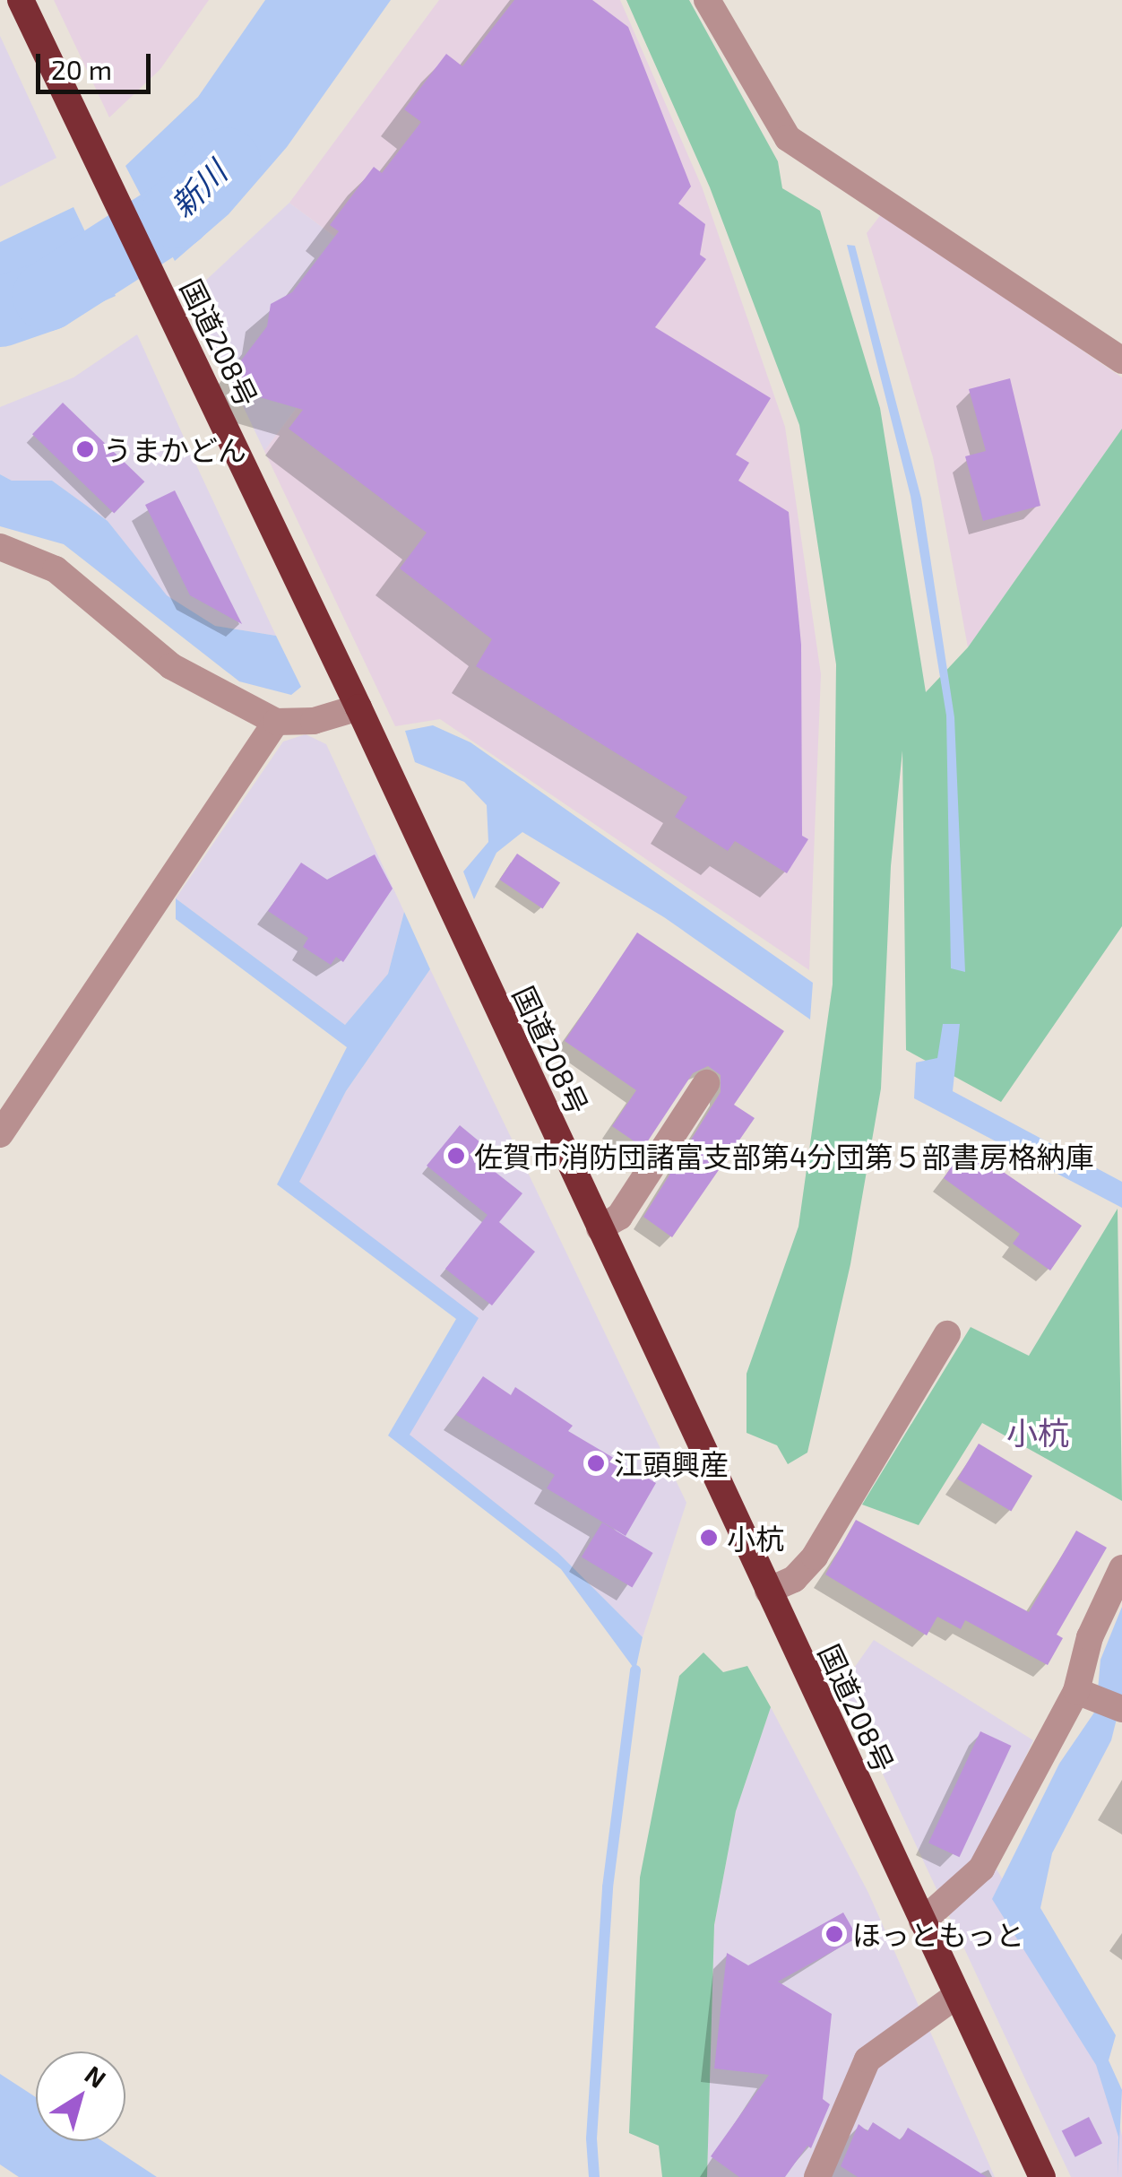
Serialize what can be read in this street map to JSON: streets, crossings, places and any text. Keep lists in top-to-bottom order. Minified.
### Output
{"streets":{"highway":["国道208号"]},"districts":["小杭"],"water":["新川"],"places":["うまかどん","佐賀市消防団諸富支部第4分団第５部書房格納庫","江頭興産","小杭","ほっともっと"],"scale_bar":"20 m","north":"top right"}
